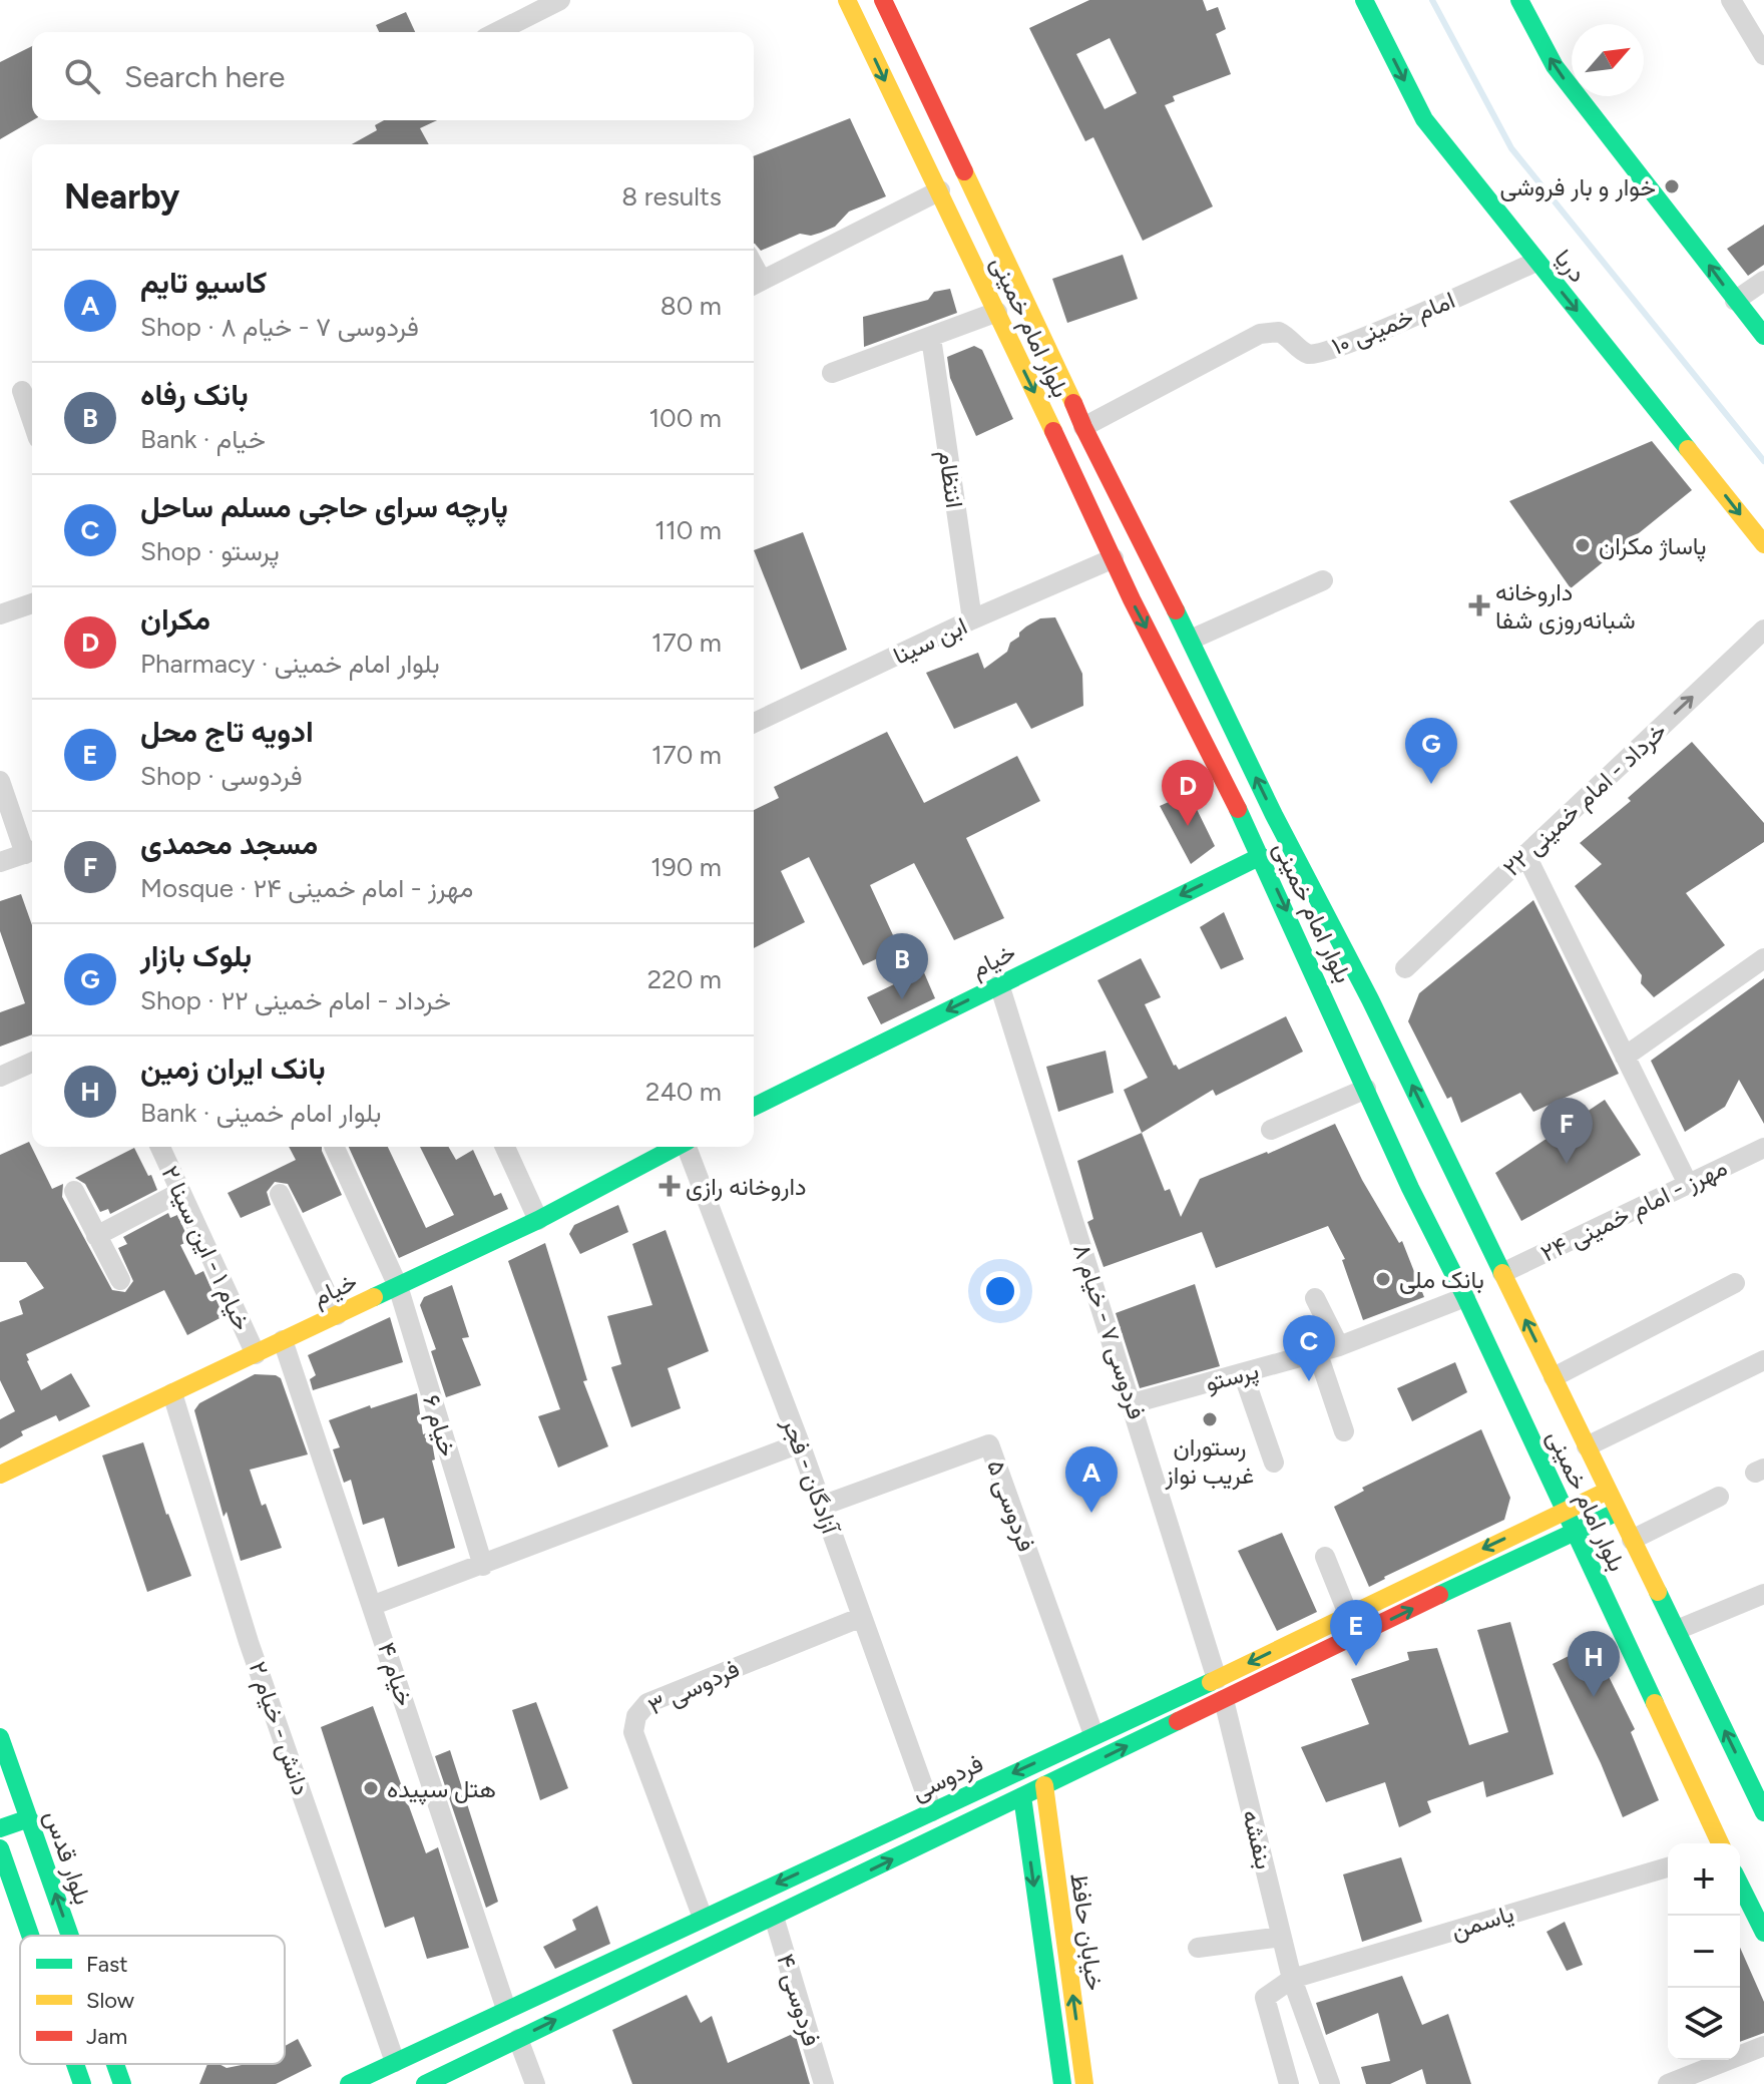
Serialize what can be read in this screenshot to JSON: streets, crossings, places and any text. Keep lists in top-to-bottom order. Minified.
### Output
{"streets":{"main road":["دریا","بلوار امام خمینی","خیام","فردوسی","بلوار قدس","خیابان حافظ"],"street":["امام خمینی ۱۰","انتظام","ابن سینا","خرداد - امام خمینی ۲۲","مهرز - امام خمینی ۲۴","خیام ۱ - این سینا ۲","فردوسی ۷ - خیام ۸","پرستو","خیام ۶","آزادگان - فجر","فردوسی ۵","خیام ۴","فردوسی ۳","دانش - خیام ۲","بنفشه","یاسمن","فردوسی ۴"]},"crossings":[["دریا","امام خمینی ۱۰"],["امام خمینی ۱۰","بلوار امام خمینی"],["بلوار امام خمینی","ابن سینا"],["بلوار امام خمینی","خیام"],["بلوار امام خمینی","مهرز - امام خمینی ۲۴"],["بلوار امام خمینی","پرستو"],["بلوار امام خمینی","فردوسی"],["انتظام","ابن سینا"],["خیام","خیام ۱ - این سینا ۲"],["خیام","فردوسی ۷ - خیام ۸"],["خیام","خیام ۶"],["خیام","خیام ۴"],["خیام","دانش - خیام ۲"],["فردوسی ۷ - خیام ۸","پرستو"],["فردوسی ۷ - خیام ۸","فردوسی"],["آزادگان - فجر","فردوسی ۵"],["آزادگان - فجر","فردوسی ۳"],["آزادگان - فجر","فردوسی"],["فردوسی ۵","فردوسی"],["خیام ۴","فردوسی"],["فردوسی ۳","فردوسی"],["دانش - خیام ۲","فردوسی"],["فردوسی","بنفشه"],["فردوسی","خیابان حافظ"],["فردوسی","فردوسی ۴"],["بنفشه","یاسمن"]],"one_way":["خرداد - امام خمینی ۲۲","خیام"],"places":{"other":["خوار و بار فروشی","پاساژ مکران","بانک ملی","رستوران غریب نواز","هتل سپیده"],"health":["داروخانه شبانه‌روزی شفا","داروخانه رازی"]},"legend":["Fast","Slow","Jam"],"north":"top right","page":{"search":"Search here","heading":["Nearby","8 results"],"list":[{"mark":"A","name":"کاسیو تایم","note":"Shop · فردوسی ۷ - خیام ۸","value":"80 m"},{"mark":"B","name":"بانک رفاه","note":"Bank · خیام","value":"100 m"},{"mark":"C","name":"پارچه سرای حاجی مسلم ساحل","note":"Shop · پرستو","value":"110 m"},{"mark":"D","name":"مکران","note":"Pharmacy · بلوار امام خمینی","value":"170 m"},{"mark":"E","name":"ادویه تاج محل","note":"Shop · فردوسی","value":"170 m"},{"mark":"F","name":"مسجد محمدی","note":"Mosque · مهرز - امام خمینی ۲۴","value":"190 m"},{"mark":"G","name":"بلوک بازار","note":"Shop · خرداد - امام خمینی ۲۲","value":"220 m"},{"mark":"H","name":"بانک ایران زمین","note":"Bank · بلوار امام خمینی","value":"240 m"}],"pins":["G","D","B","F","C","A","E","H"],"map_buttons":["+","−"]}}
